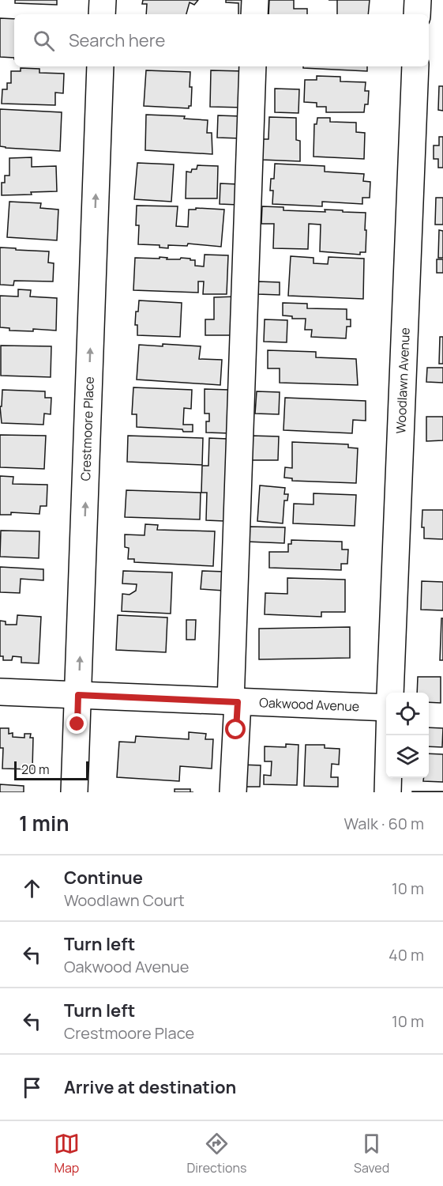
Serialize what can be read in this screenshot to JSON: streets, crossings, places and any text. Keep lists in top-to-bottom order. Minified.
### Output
{"streets":{"street":["Woodlawn Avenue","Crestmoore Place","Oakwood Avenue"]},"crossings":[["Crestmoore Place","Oakwood Avenue"]],"scale_bar":"20 m","page":{"search":"Search here","scale":"20 m","heading":["1 min","Walk · 60 m"],"list":[["Continue","Woodlawn Court","10 m"],["Turn left","Oakwood Avenue","40 m"],["Turn left","Crestmoore Place","10 m"],"Arrive at destination"],"nav":["Map","Directions","Saved"]}}
